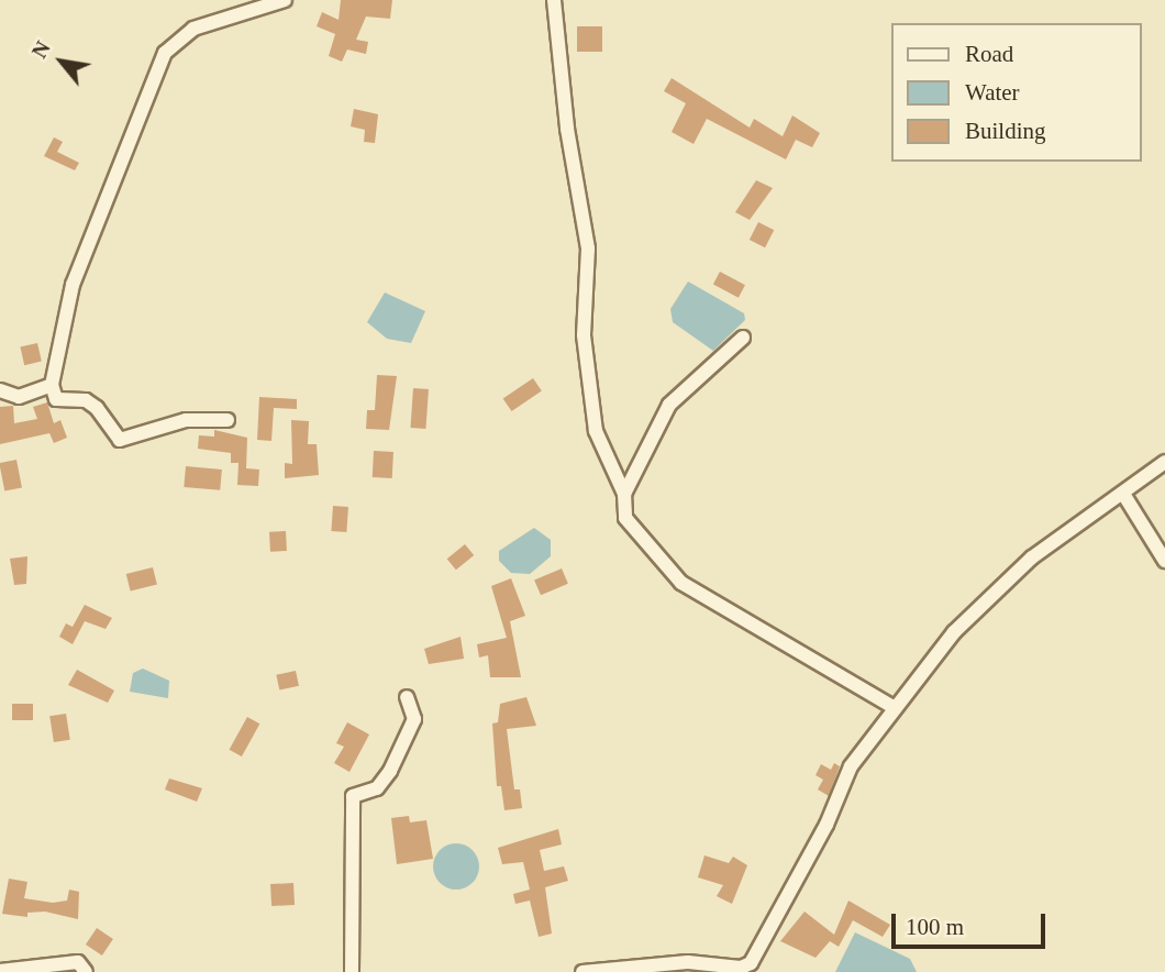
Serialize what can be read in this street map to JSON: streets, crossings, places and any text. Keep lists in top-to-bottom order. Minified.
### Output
{"legend":["Road","Water","Building"],"scale_bar":"100 m","north":"top left"}
